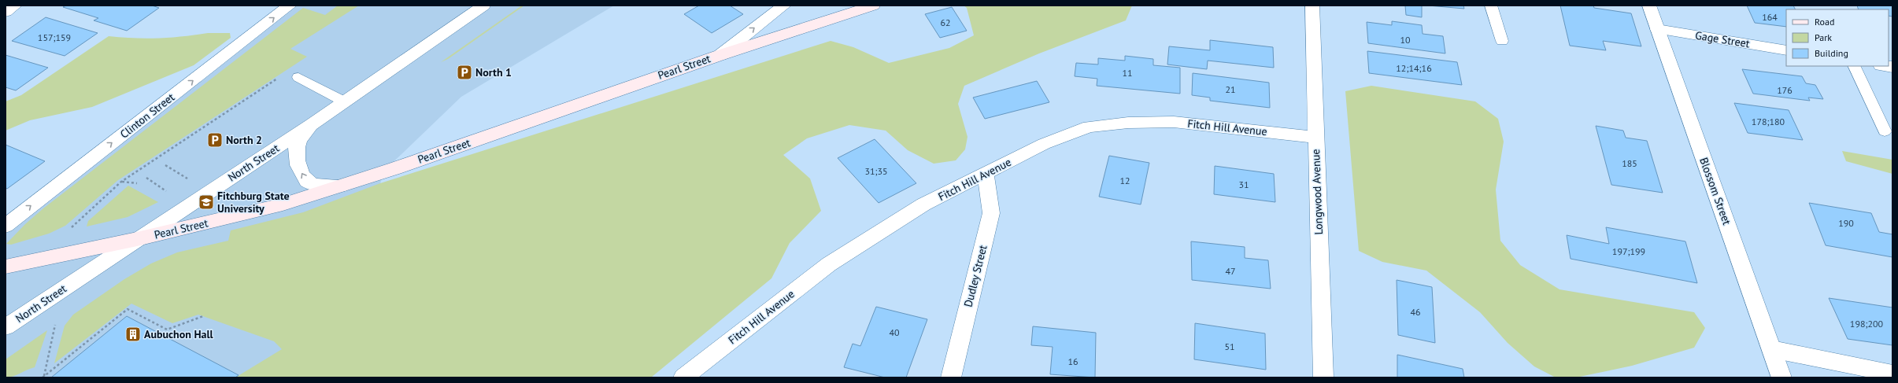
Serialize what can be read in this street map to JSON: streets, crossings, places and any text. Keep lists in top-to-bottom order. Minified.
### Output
{"streets":{"main road":["Pearl Street"],"street":["Gage Street","Clinton Street","Fitch Hill Avenue","North Street","Blossom Street","Longwood Avenue","Dudley Street"]},"crossings":[["Gage Street","Blossom Street"],["Pearl Street","North Street"],["Fitch Hill Avenue","Longwood Avenue"],["Fitch Hill Avenue","Dudley Street"]],"one_way":["Clinton Street"],"places":{"parking":["North 1","North 2"],"school or university":["Fitchburg State University"],"building":["Aubuchon Hall"]},"house_numbers":["164","62","157;159","10","12;14;16","11","21","176","178;180","185","31;35","12","31","190","197;199","47","46","198;200","40","51","16"],"legend":["Road","Park","Building"]}
